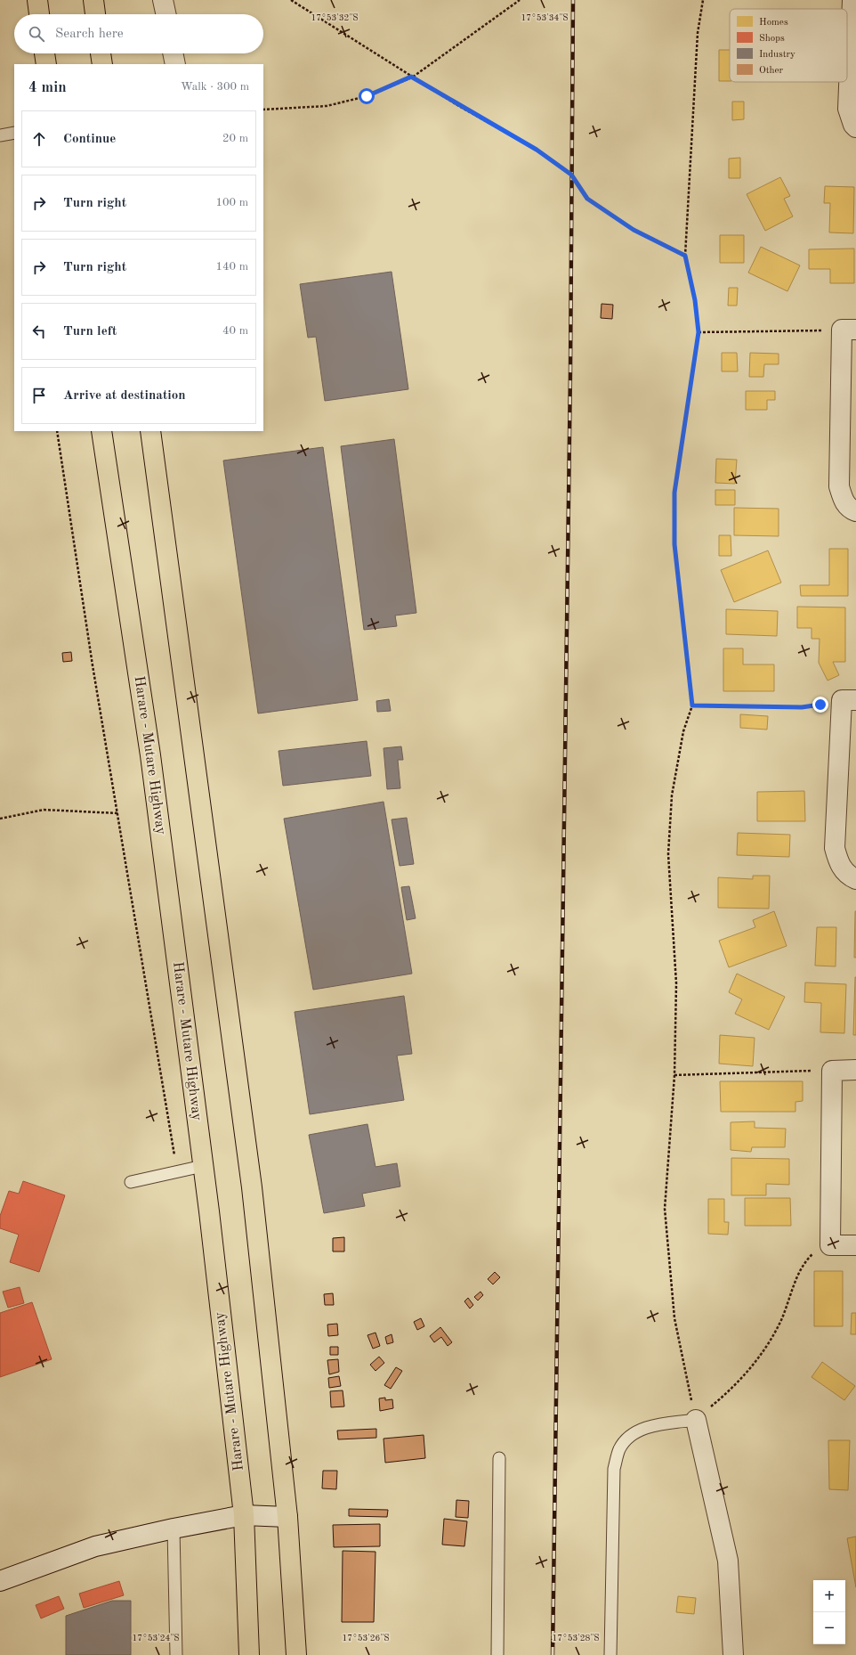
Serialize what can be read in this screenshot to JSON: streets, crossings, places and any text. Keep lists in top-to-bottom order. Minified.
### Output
{"streets":{"highway":["Harare - Mutare Highway"]},"legend":["Homes","Shops","Industry","Other"],"page":{"search":"Search here","heading":["4 min","Walk · 300 m"],"list":[["Continue","20 m"],["Turn right","100 m"],["Turn right","140 m"],["Turn left","40 m"],"Arrive at destination"],"map_buttons":["+","−"]},"coordinates":["17°53'32\"S","17°53'34\"S","17°53'24\"S","17°53'26\"S","17°53'28\"S"]}
